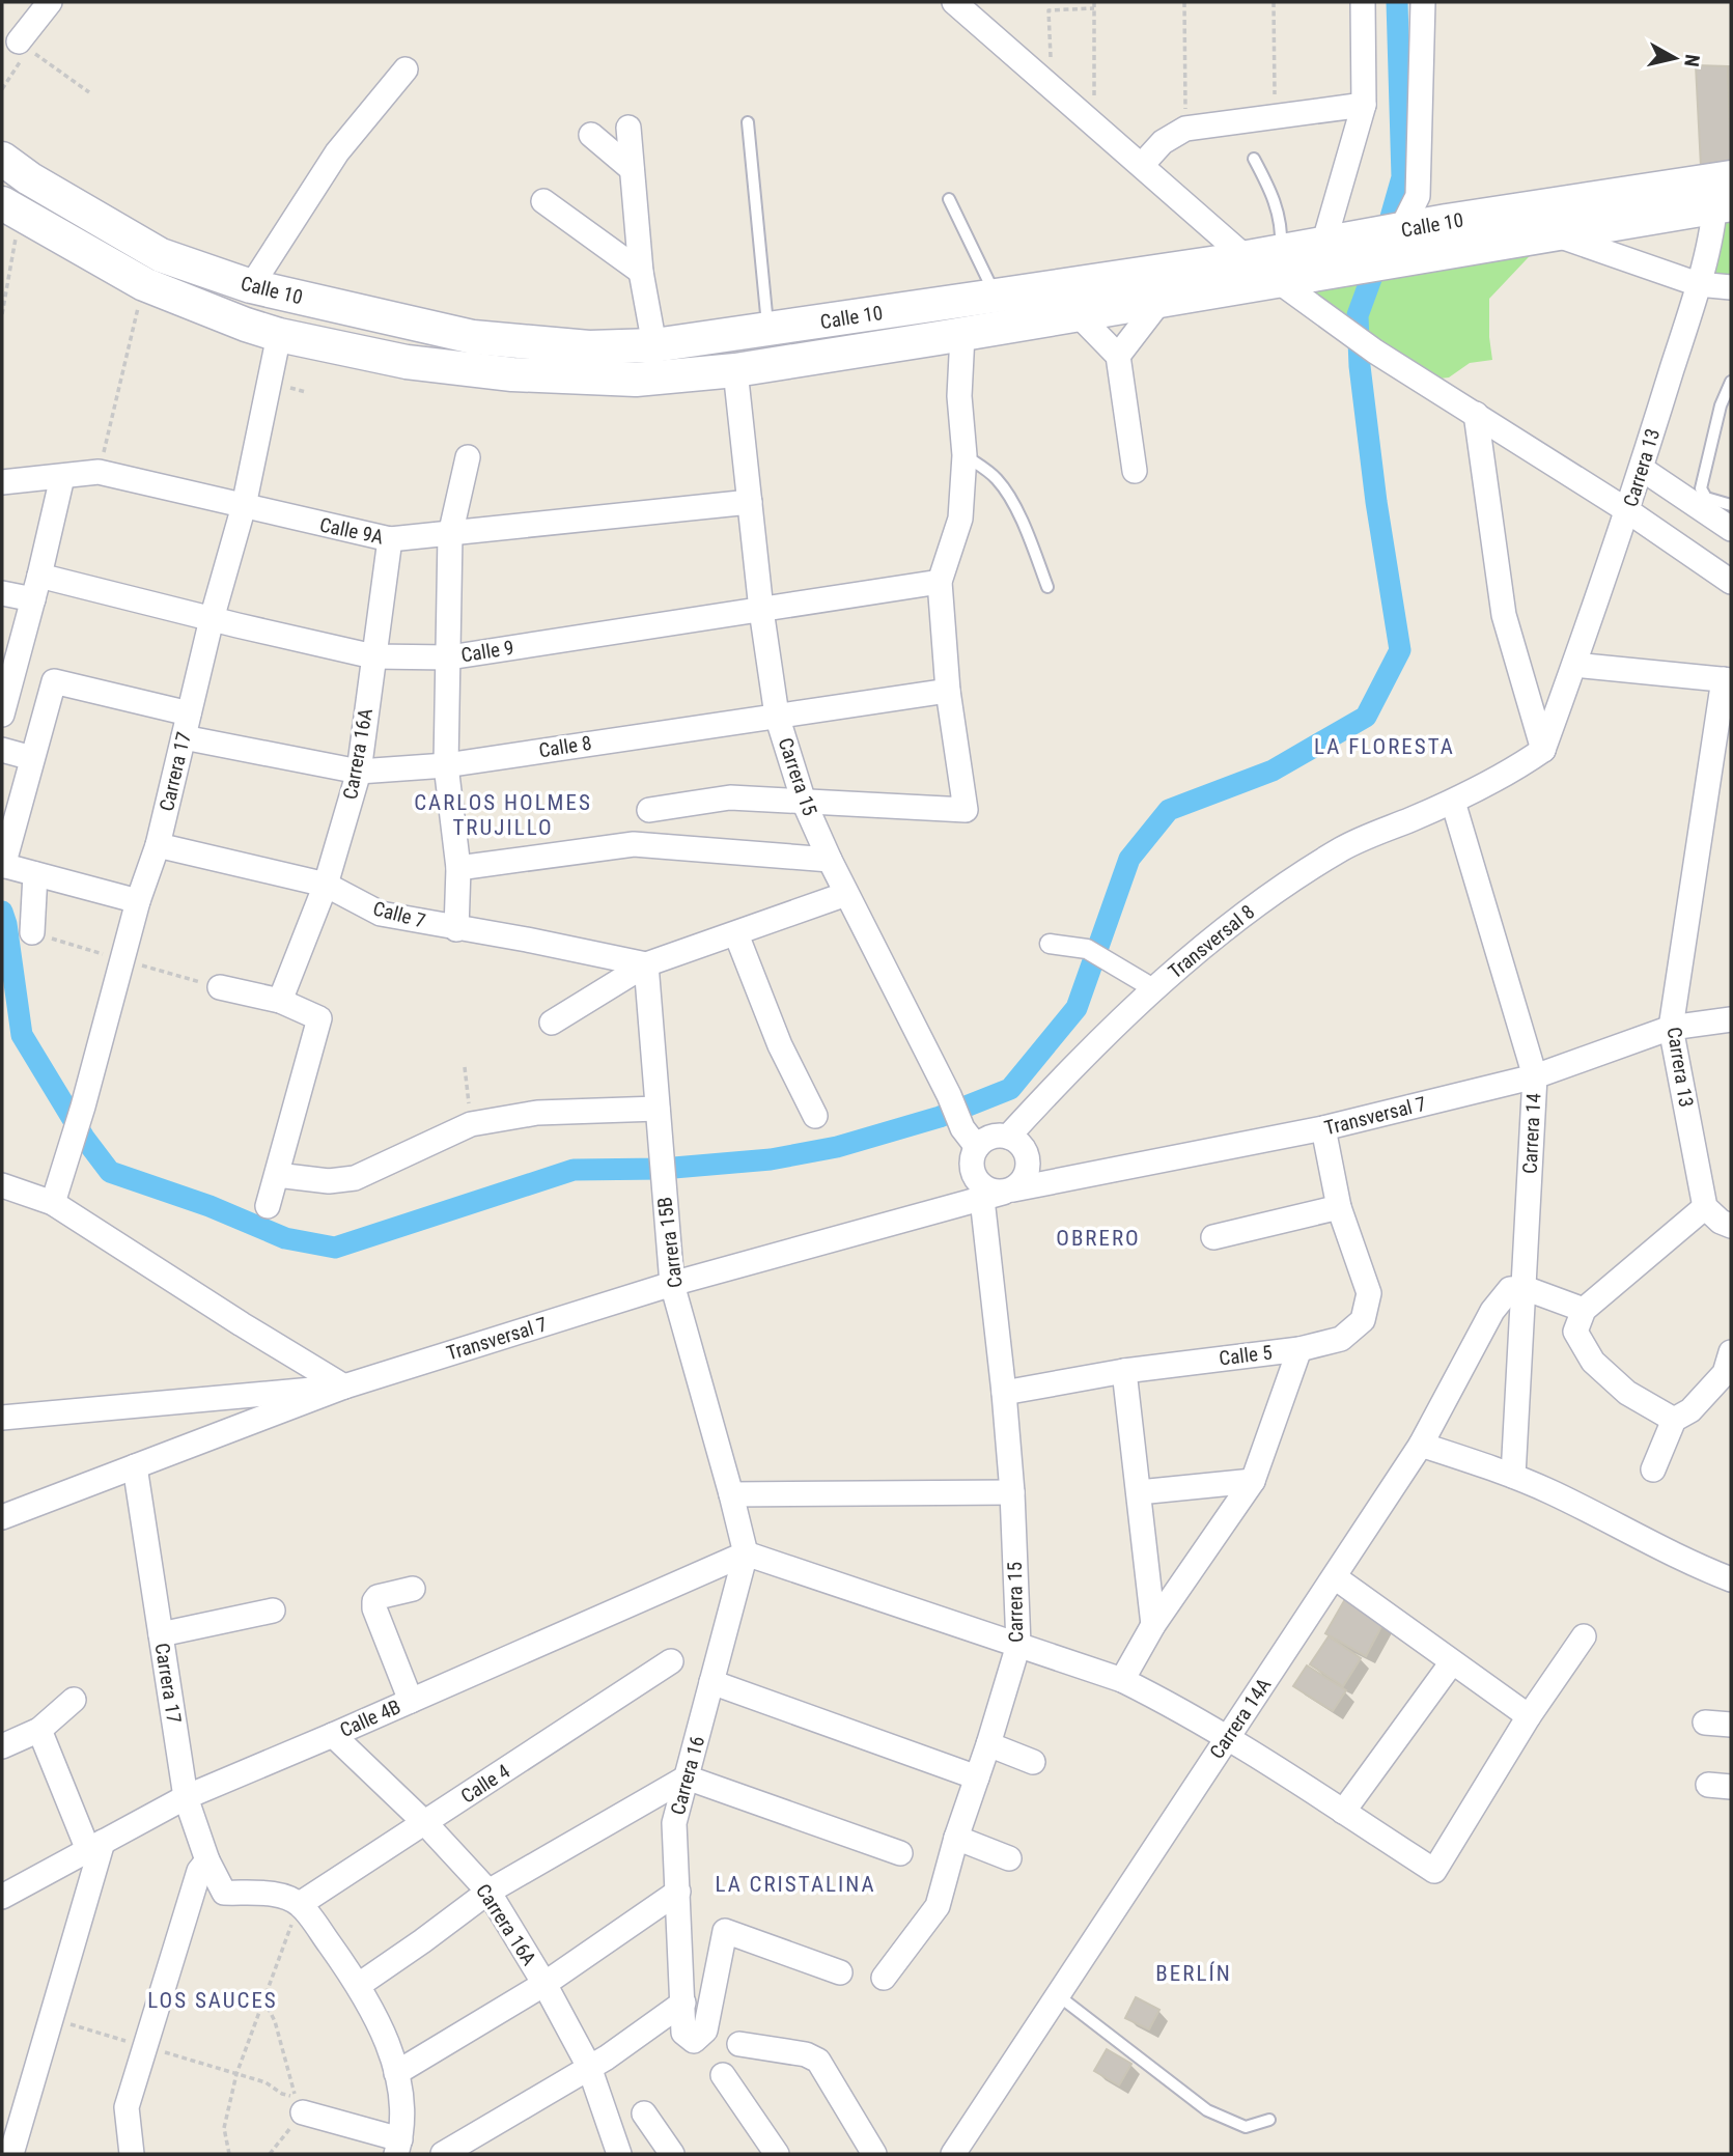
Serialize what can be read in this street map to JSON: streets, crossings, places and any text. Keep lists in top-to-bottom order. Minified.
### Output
{"streets":{"main road":["Calle 10"],"street":["Carrera 13","Calle 9A","Calle 9","Calle 8","Carrera 16A","Carrera 17","Carrera 15","Calle 7","Transversal 8","Transversal 7","Carrera 14","Carrera 15B","Calle 5","Calle 4B","Carrera 14A","Carrera 16","Calle 4"]},"crossings":[["Calle 10","Carrera 13"],["Calle 10","Carrera 17"],["Calle 10","Carrera 15"],["Carrera 13","Transversal 8"],["Carrera 13","Transversal 7"],["Calle 9A","Carrera 16A"],["Calle 9A","Carrera 17"],["Calle 9A","Carrera 15"],["Calle 9","Carrera 16A"],["Calle 9","Carrera 17"],["Calle 9","Carrera 15"],["Calle 8","Carrera 16A"],["Calle 8","Carrera 17"],["Calle 8","Carrera 15"],["Carrera 16A","Calle 7"],["Carrera 16A","Calle 4B"],["Carrera 16A","Calle 4"],["Carrera 17","Calle 7"],["Carrera 17","Transversal 7"],["Carrera 17","Calle 4B"],["Carrera 17","Calle 4"],["Carrera 15","Transversal 8"],["Carrera 15","Transversal 7"],["Carrera 15","Calle 5"],["Calle 7","Carrera 15B"],["Transversal 8","Transversal 7"],["Transversal 8","Carrera 14"],["Transversal 7","Carrera 14"],["Transversal 7","Carrera 15B"],["Carrera 14","Carrera 14A"],["Carrera 15B","Calle 4B"],["Carrera 15B","Carrera 16"],["Calle 4B","Carrera 16"]],"districts":["LA FLORESTA","CARLOS HOLMES TRUJILLO","OBRERO","LA CRISTALINA","BERLÍN","LOS SAUCES"],"north":"right"}
